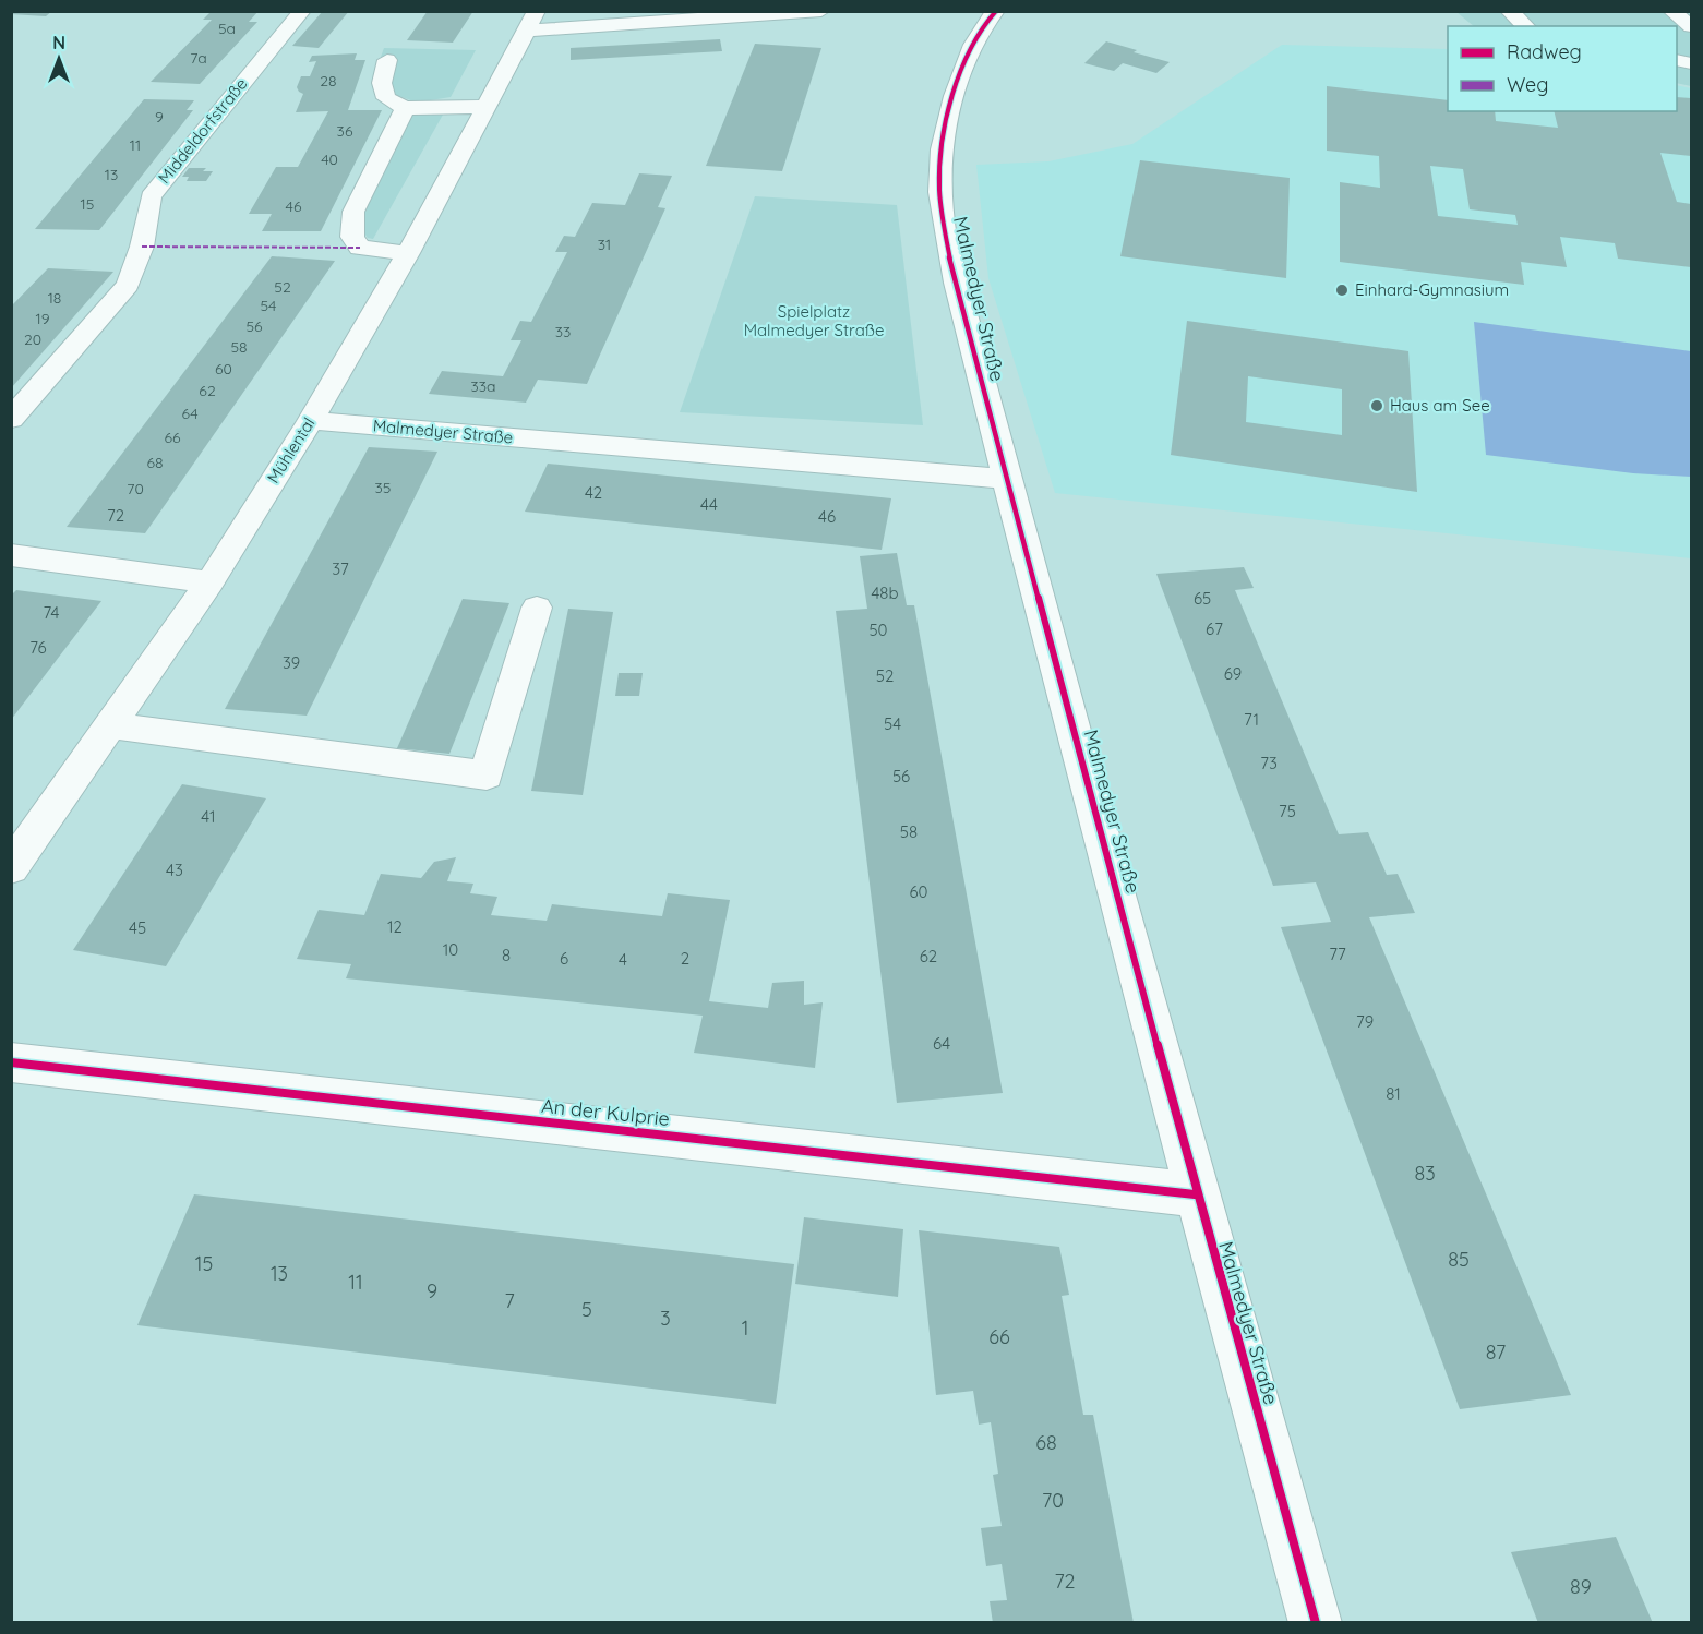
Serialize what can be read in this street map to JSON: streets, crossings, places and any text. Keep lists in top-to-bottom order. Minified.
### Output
{"streets":{"street":["Middeldorfstraße","Malmedyer Straße","Mühlental","An der Kulprie"]},"crossings":[["Malmedyer Straße","Mühlental"],["Malmedyer Straße","An der Kulprie"]],"parks":["Spielplatz Malmedyer Straße"],"places":["Einhard-Gymnasium","Haus am See"],"house_numbers":["5a","7a","28","9","36","11","40","13","15","46","31","52","18","54","19","56","33","20","58","60","33a","62","64","66","68","35","70","42","44","72","46","37","48b","65","74","67","50","76","39","69","52","71","54","73","56","75","41","58","43","60","12","45","10","77","8","62","6","2","4","79","64","81","83","85","15","13","11","9","7","5","3","1","66","87","68","70","72","89"],"legend":["Radweg","Weg"],"north":"top"}
